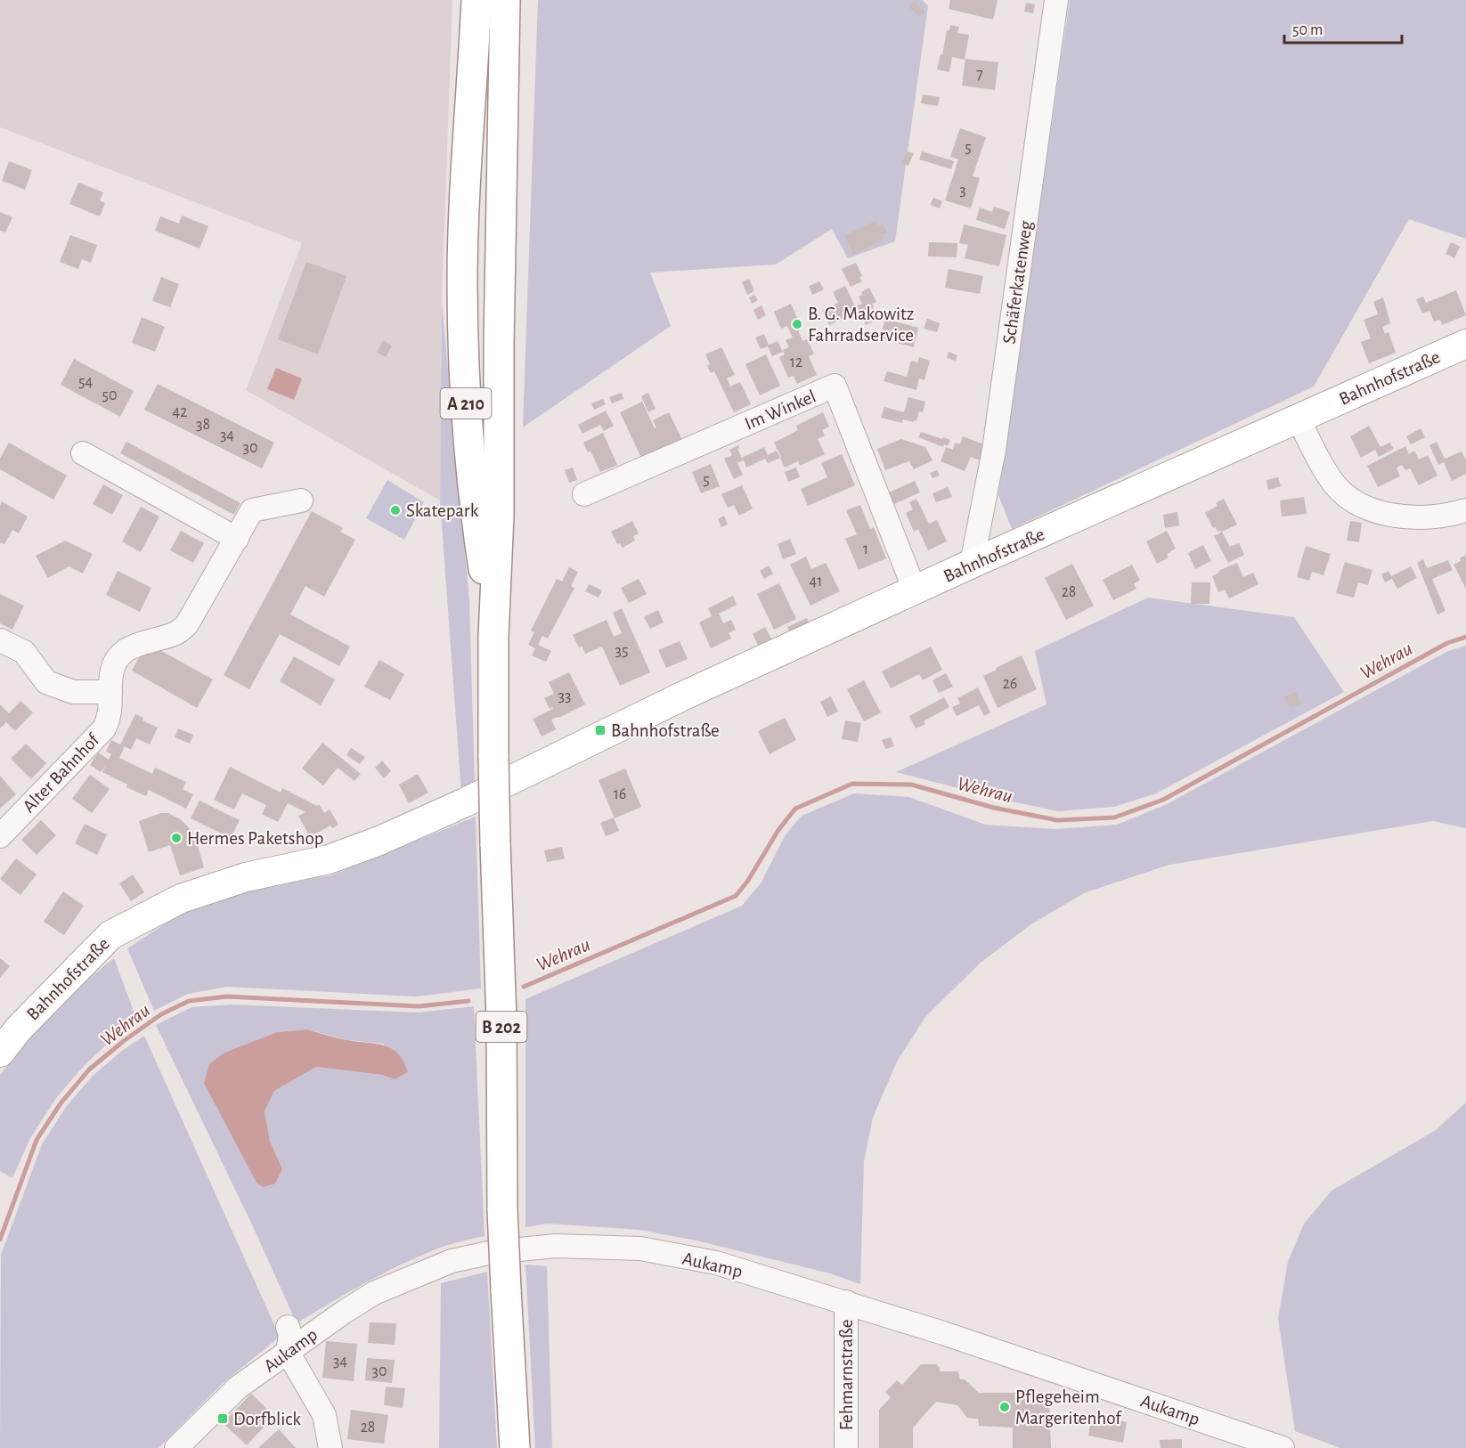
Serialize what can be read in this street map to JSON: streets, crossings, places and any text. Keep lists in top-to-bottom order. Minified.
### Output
{"streets":{"highway":["A 210","B 202"],"main road":["Bahnhofstraße"],"street":["Schäferkatenweg","Im Winkel","Alter Bahnhof","Aukamp","Fehmarnstraße"]},"crossings":[["Schäferkatenweg","Bahnhofstraße"],["Bahnhofstraße","Im Winkel"],["A 210","B 202"],["Aukamp","Fehmarnstraße"]],"water":["Wehrau"],"places":{"other":["B. G. Makowitz Fahrradservice","Skatepark","Hermes Paketshop","Pflegeheim Margeritenhof"],"transit":["Bahnhofstraße","Dorfblick"]},"house_numbers":["7","5","3","12","54","50","42","38","34","30","5","1","41","28","35","26","33","16","34","30","28"],"scale_bar":"50 m"}
